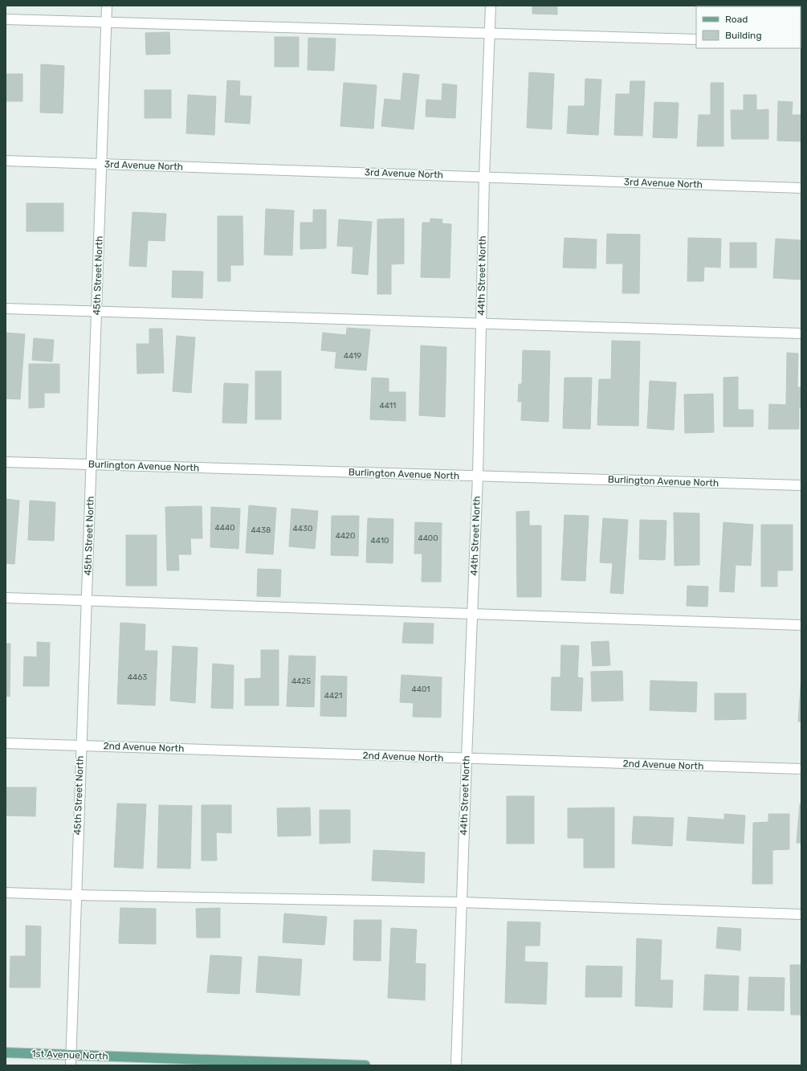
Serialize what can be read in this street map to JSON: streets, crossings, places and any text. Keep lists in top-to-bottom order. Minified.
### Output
{"streets":{"main road":["1st Avenue North"],"street":["3rd Avenue North","45th Street North","44th Street North","Burlington Avenue North","2nd Avenue North"]},"crossings":[["3rd Avenue North","45th Street North"],["3rd Avenue North","44th Street North"],["45th Street North","Burlington Avenue North"],["45th Street North","2nd Avenue North"],["45th Street North","1st Avenue North"],["44th Street North","Burlington Avenue North"],["44th Street North","2nd Avenue North"]],"house_numbers":["4419","4411","4440","4430","4438","4420","4400","4410","4463","4425","4401","4421"],"legend":["Road","Building"]}
